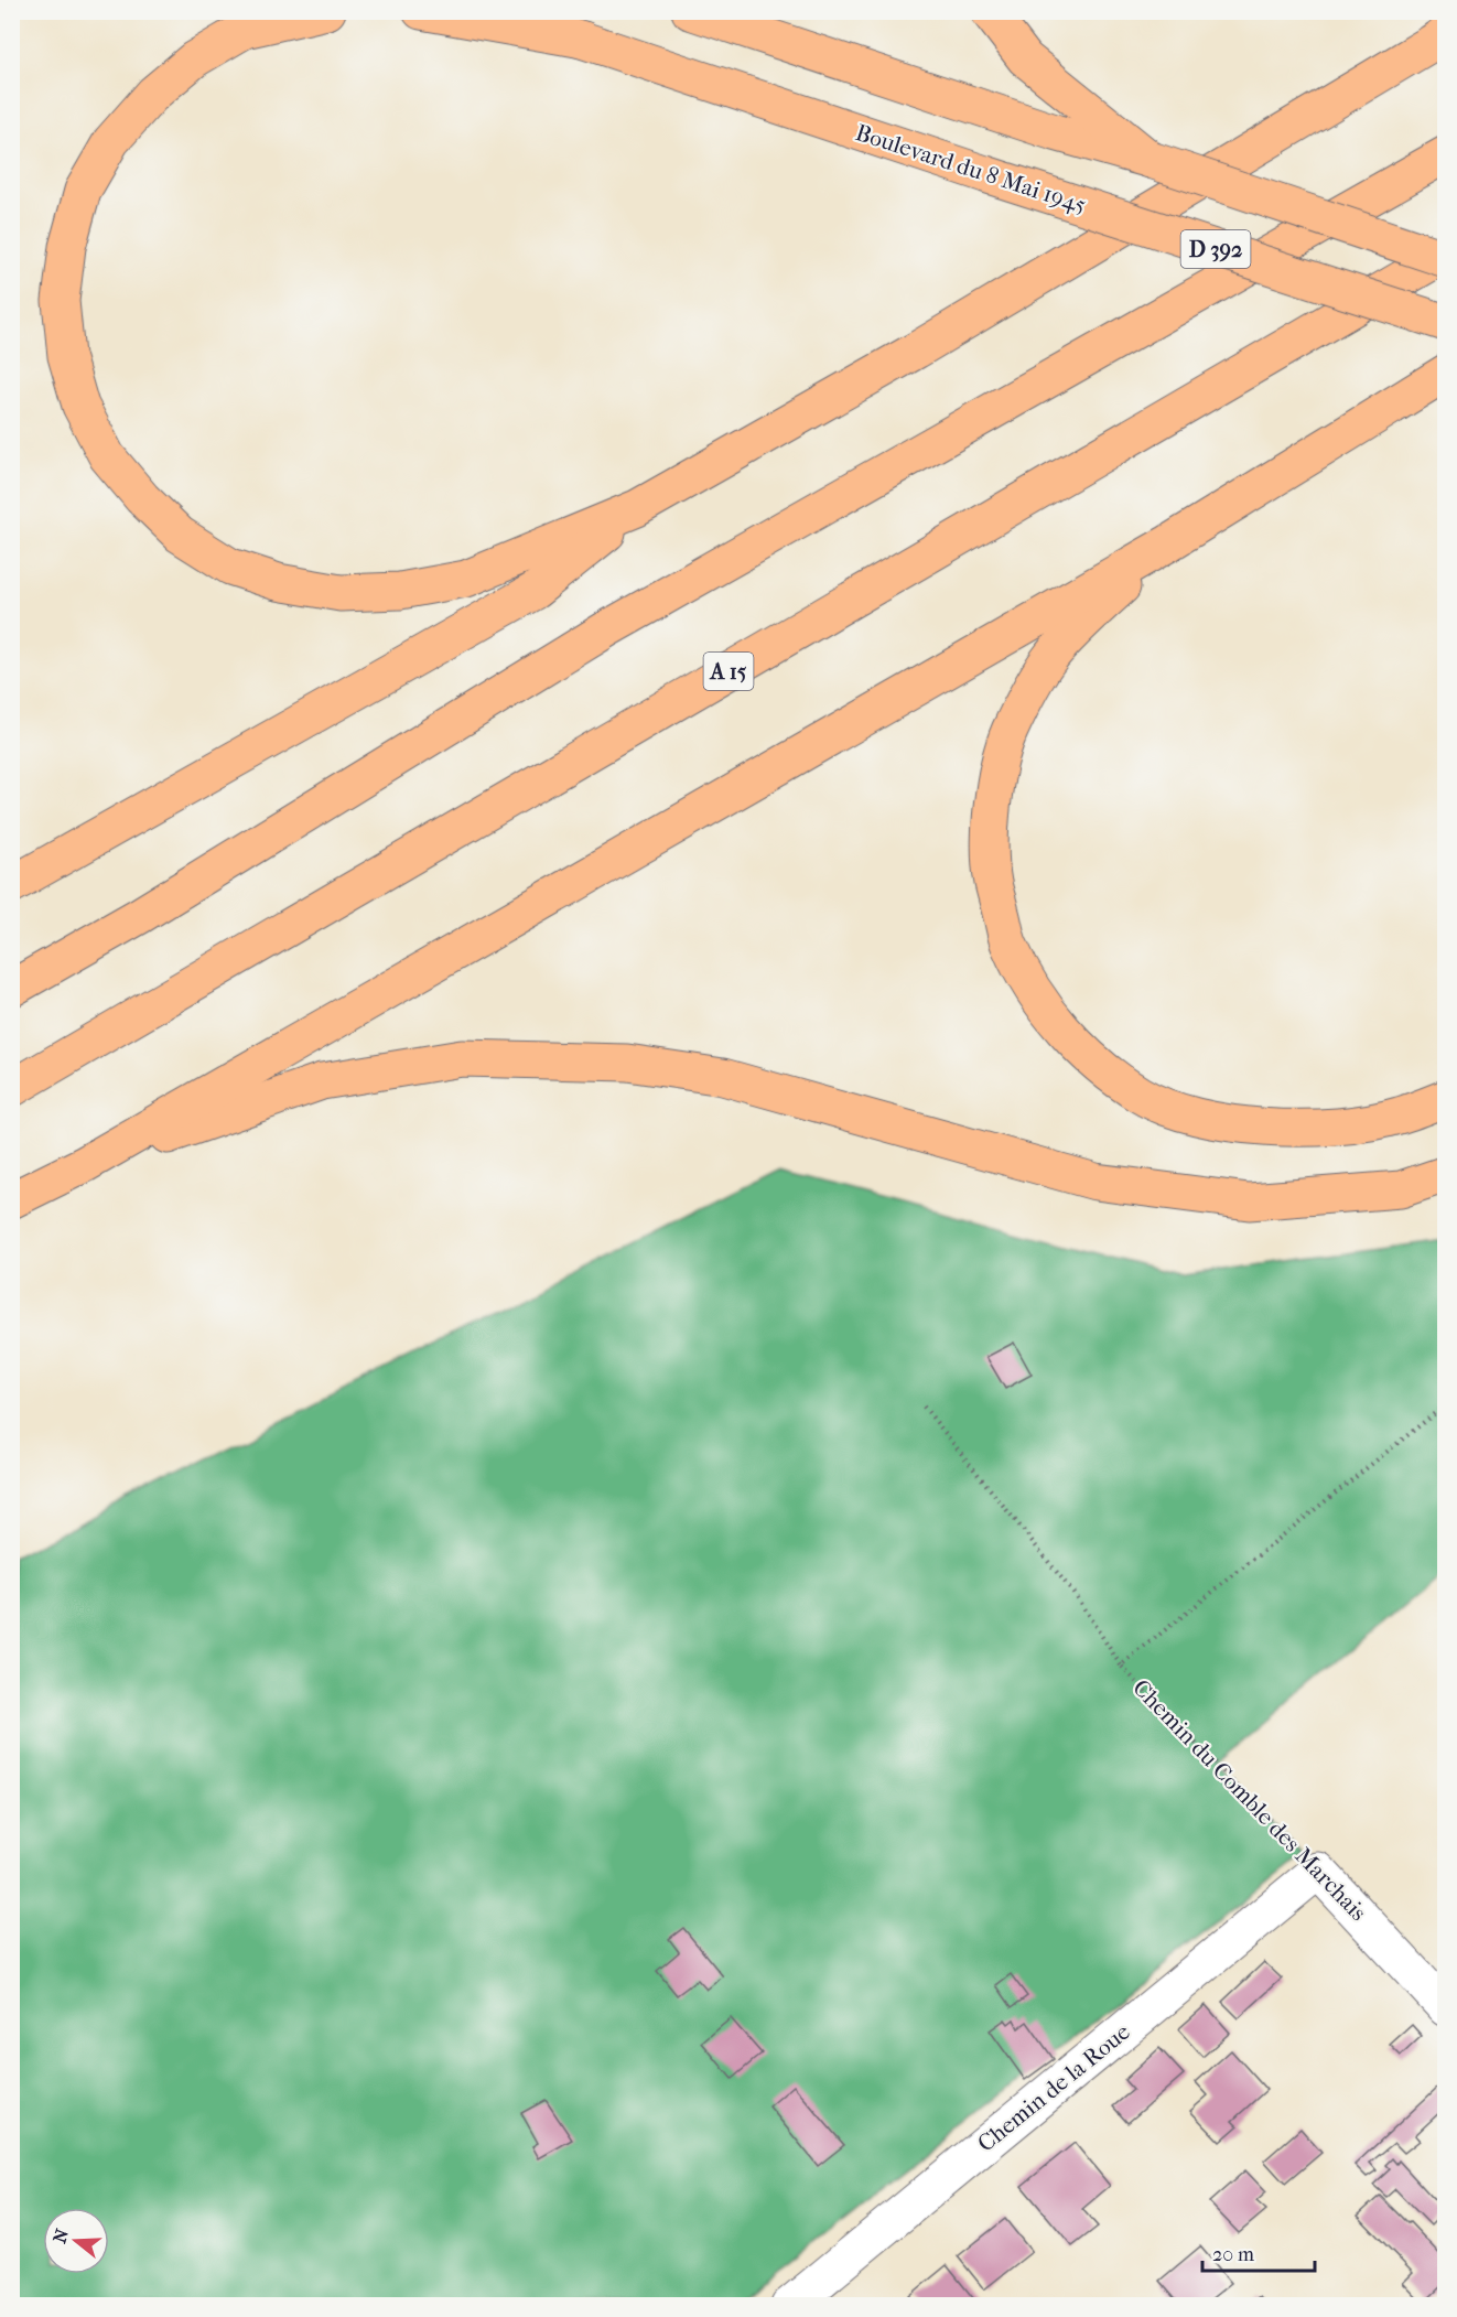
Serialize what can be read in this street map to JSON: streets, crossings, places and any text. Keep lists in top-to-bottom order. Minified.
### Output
{"streets":{"main road":["Boulevard du 8 Mai 1945","D 392","A 15"],"street":["Chemin du Comble des Marchais","Chemin de la Roue"]},"crossings":[["Chemin du Comble des Marchais","Chemin de la Roue"]],"scale_bar":"20 m","north":"left"}
